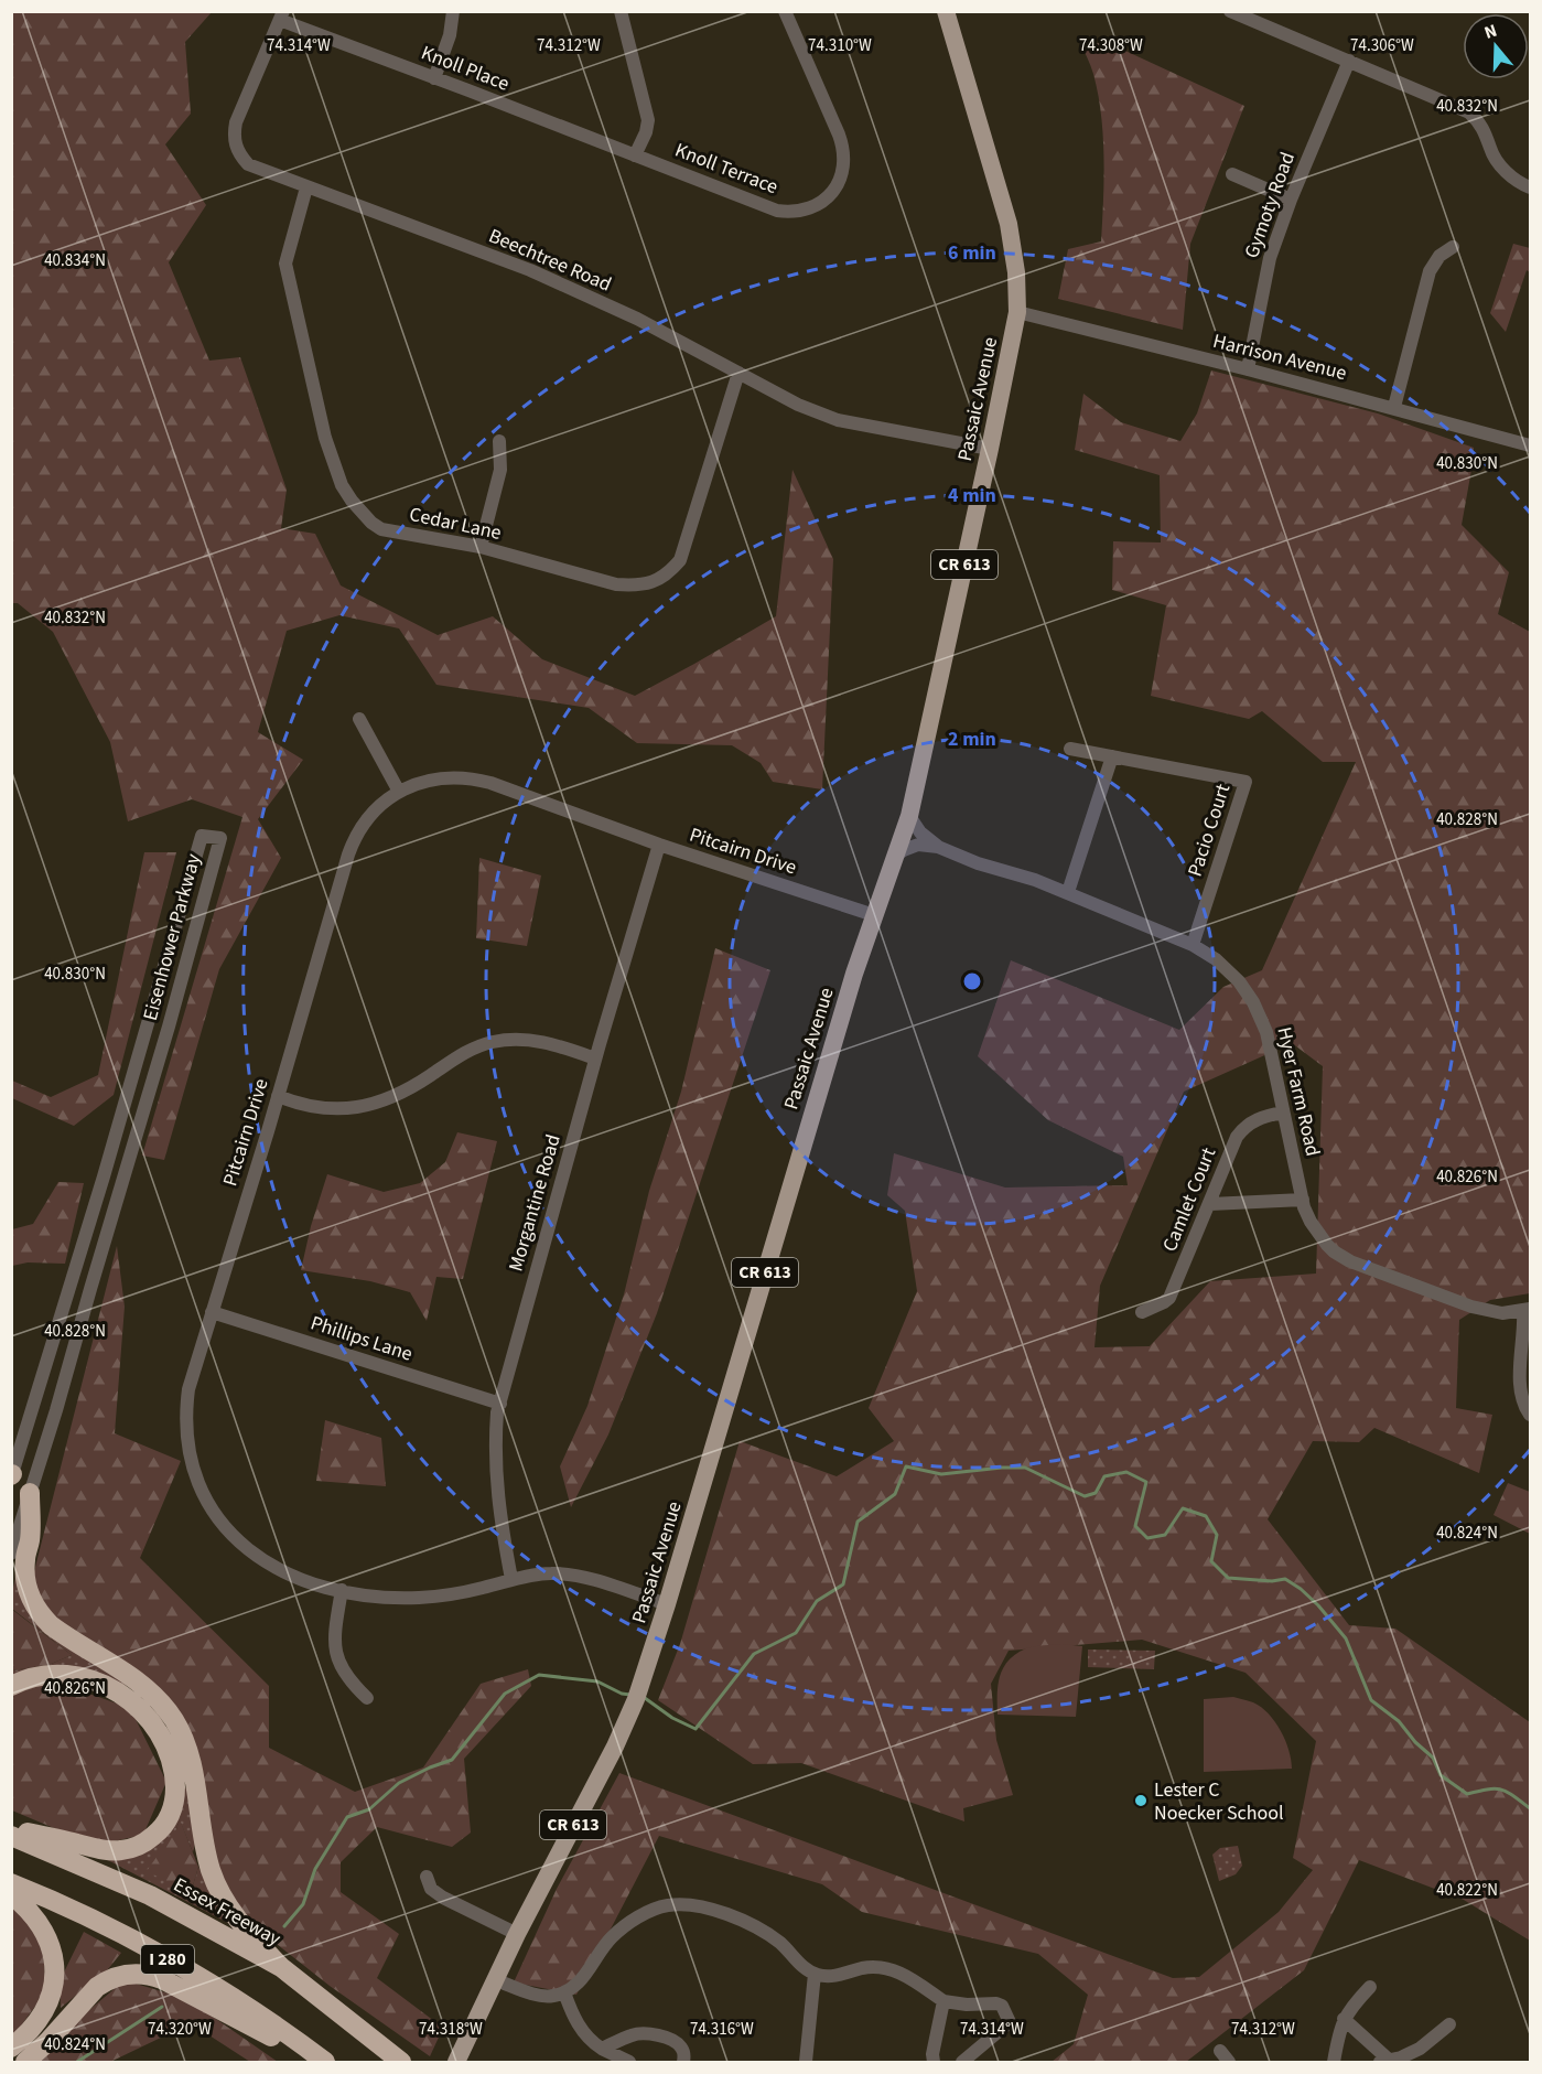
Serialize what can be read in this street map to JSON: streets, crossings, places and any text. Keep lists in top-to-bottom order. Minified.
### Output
{"streets":{"highway":["Essex Freeway","I 280"],"main road":["Passaic Avenue","CR 613"],"street":["Knoll Place","Knoll Terrace","Gymoty Road","Beechtree Road","Harrison Avenue","Cedar Lane","Pacio Court","Pitcairn Drive","Eisenhower Parkway","Hyer Farm Road","Camlet Court","Morgantine Road","Phillips Lane"]},"crossings":[["Knoll Place","Knoll Terrace"],["Knoll Place","Beechtree Road"],["Gymoty Road","Harrison Avenue"],["Beechtree Road","Passaic Avenue"],["Beechtree Road","Cedar Lane"],["Harrison Avenue","Passaic Avenue"],["Passaic Avenue","Pitcairn Drive"],["Passaic Avenue","Hyer Farm Road"],["Pacio Court","Hyer Farm Road"],["Pitcairn Drive","Morgantine Road"],["Pitcairn Drive","Phillips Lane"],["Hyer Farm Road","Camlet Court"],["Morgantine Road","Phillips Lane"]],"places":["Lester C Noecker School"],"north":"top","coordinates":["74.312°W","74.306°W","74.314°W","74.310°W","74.308°W","40.832°N","40.834°N","40.830°N","40.828°N","40.826°N","40.824°N","40.822°N","74.320°W","74.318°W","74.316°W"],"rings":["6 min","4 min","2 min"]}
